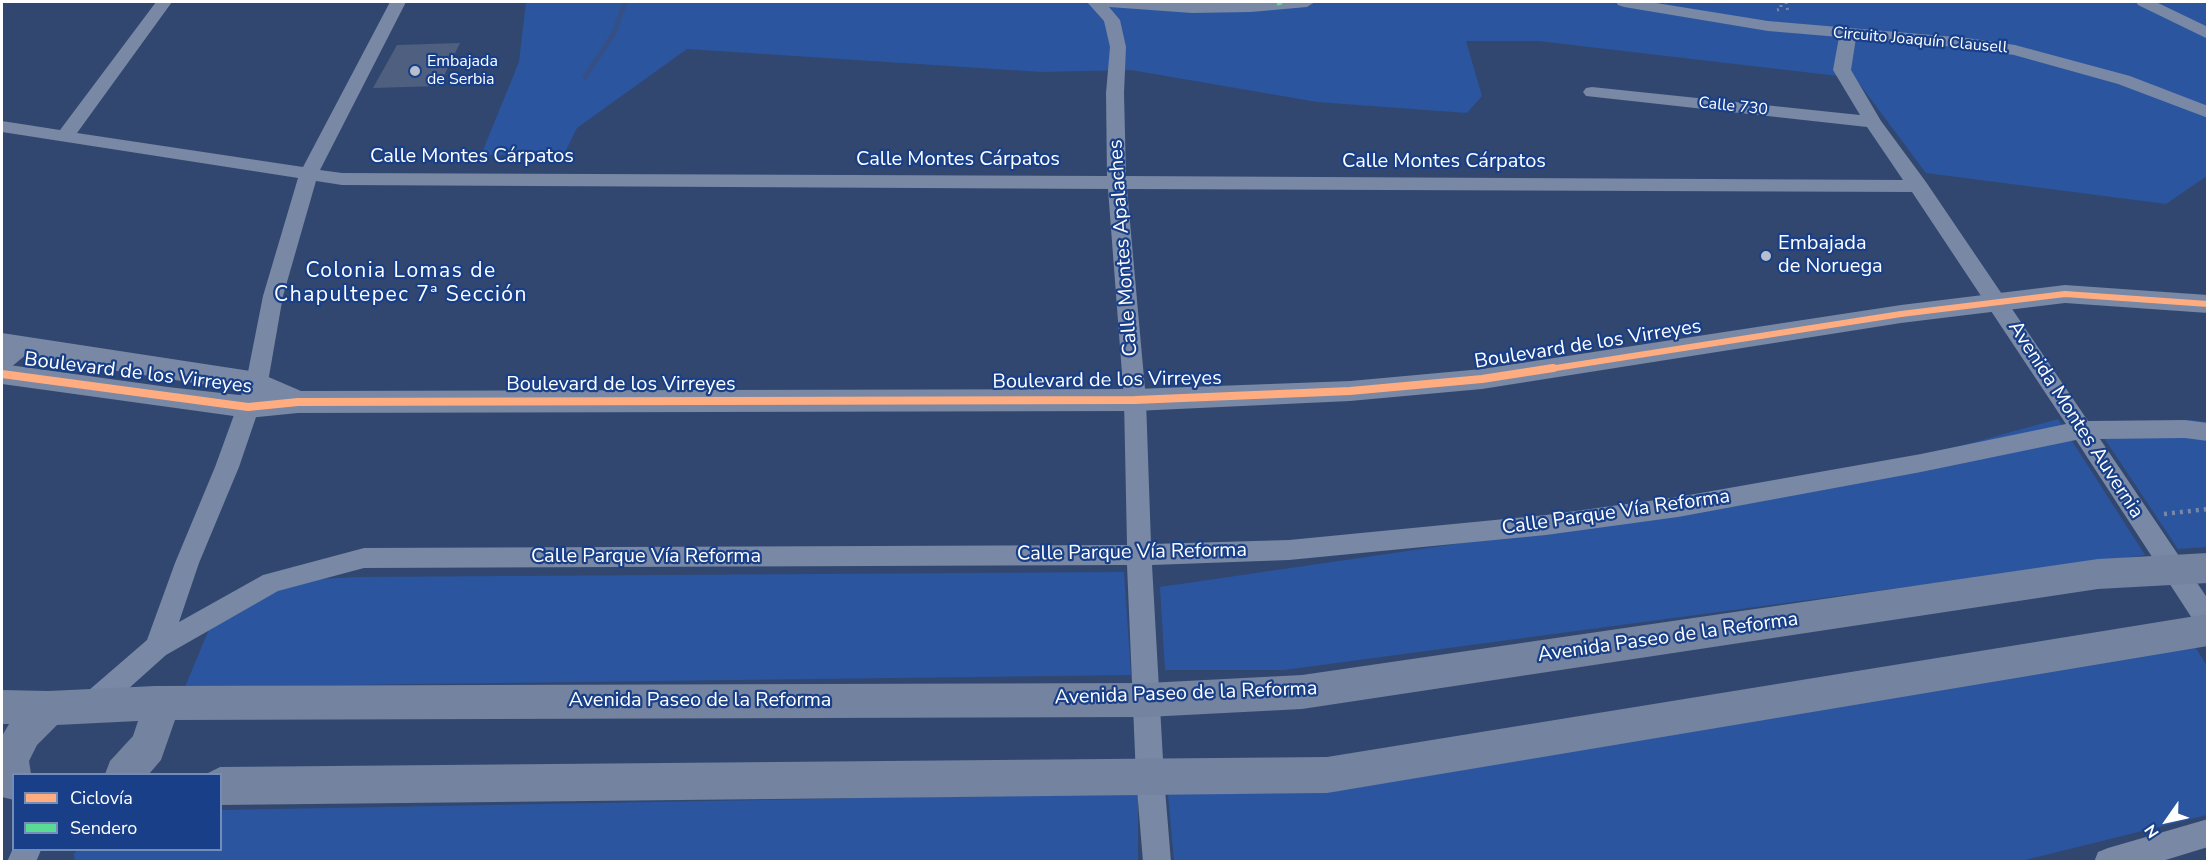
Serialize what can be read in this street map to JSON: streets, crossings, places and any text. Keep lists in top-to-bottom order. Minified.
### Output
{"streets":{"main road":["Avenida Paseo de la Reforma"],"street":["Circuito Joaquín Clausell","Calle 730","Calle Montes Cárpatos","Calle Montes Apalaches","Boulevard de los Virreyes","Avenida Montes Auvernia","Calle Parque Vía Reforma"]},"crossings":[["Circuito Joaquín Clausell","Avenida Montes Auvernia"],["Calle 730","Avenida Montes Auvernia"],["Calle Montes Cárpatos","Calle Montes Apalaches"],["Calle Montes Cárpatos","Avenida Montes Auvernia"],["Calle Montes Apalaches","Boulevard de los Virreyes"],["Calle Montes Apalaches","Calle Parque Vía Reforma"],["Calle Montes Apalaches","Avenida Paseo de la Reforma"],["Boulevard de los Virreyes","Avenida Montes Auvernia"],["Avenida Montes Auvernia","Calle Parque Vía Reforma"],["Avenida Montes Auvernia","Avenida Paseo de la Reforma"],["Calle Parque Vía Reforma","Avenida Paseo de la Reforma"]],"districts":["Colonia Lomas de Chapultepec 7ª Sección"],"places":["Embajada de Serbia","Embajada de Noruega"],"legend":["Ciclovía","Sendero"],"north":"bottom left"}
